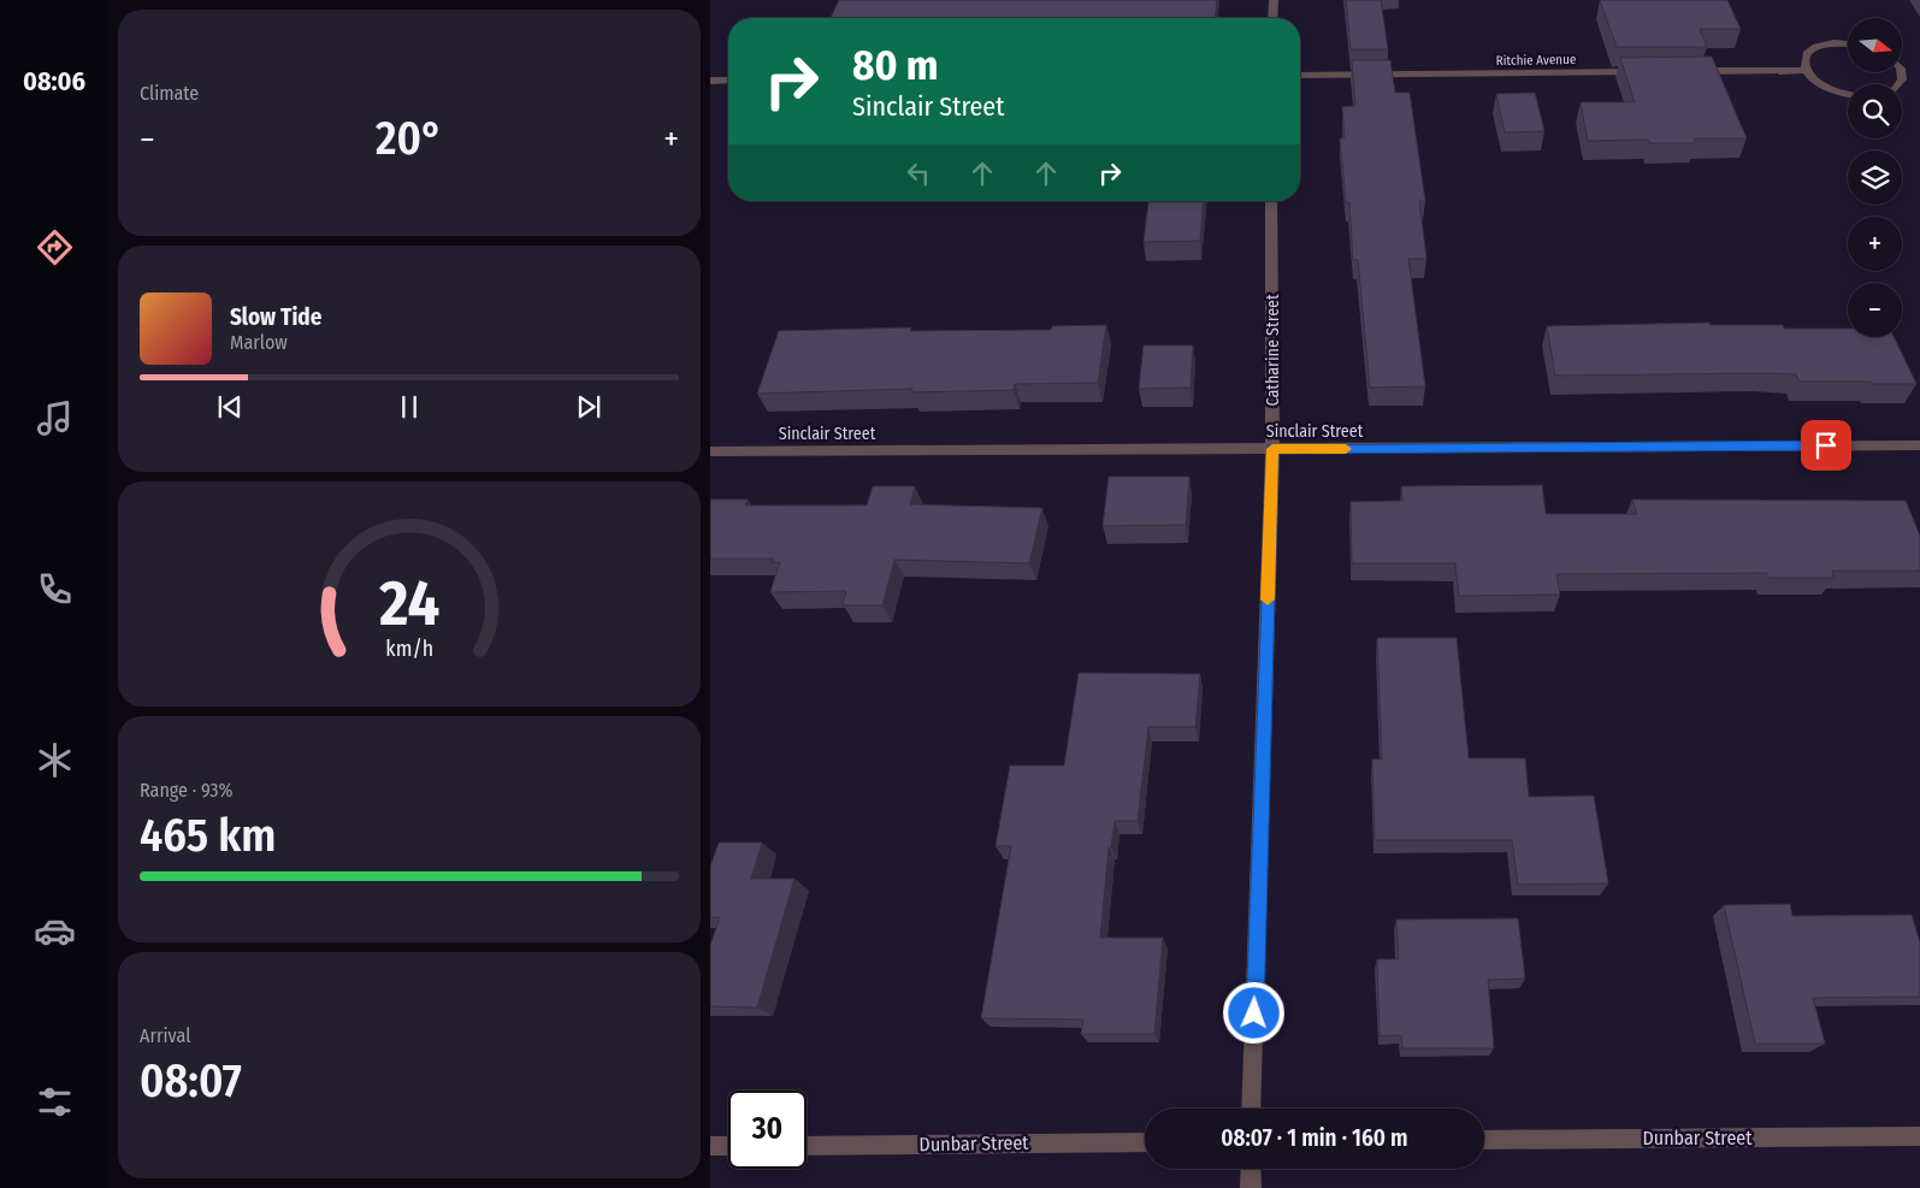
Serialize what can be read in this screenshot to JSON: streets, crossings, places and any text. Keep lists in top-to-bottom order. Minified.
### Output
{"streets":{"street":["Ritchie Avenue","Catharine Street","Sinclair Street","Dunbar Street"]},"crossings":[["Catharine Street","Sinclair Street"]],"north":"right","page":{"tabs":"08:06","tile":["Climate",["Range · 93%","465 km"],["Arrival","08:07"]],"map_buttons":["+","−"],"turn":["80 m","Sinclair Street"],"heat":["−","20°","+"],"song":["Slow Tide","Marlow"],"limit":"30","trip":"08:07 · 1 min · 160 m","gauge":["24","km/h"]}}
